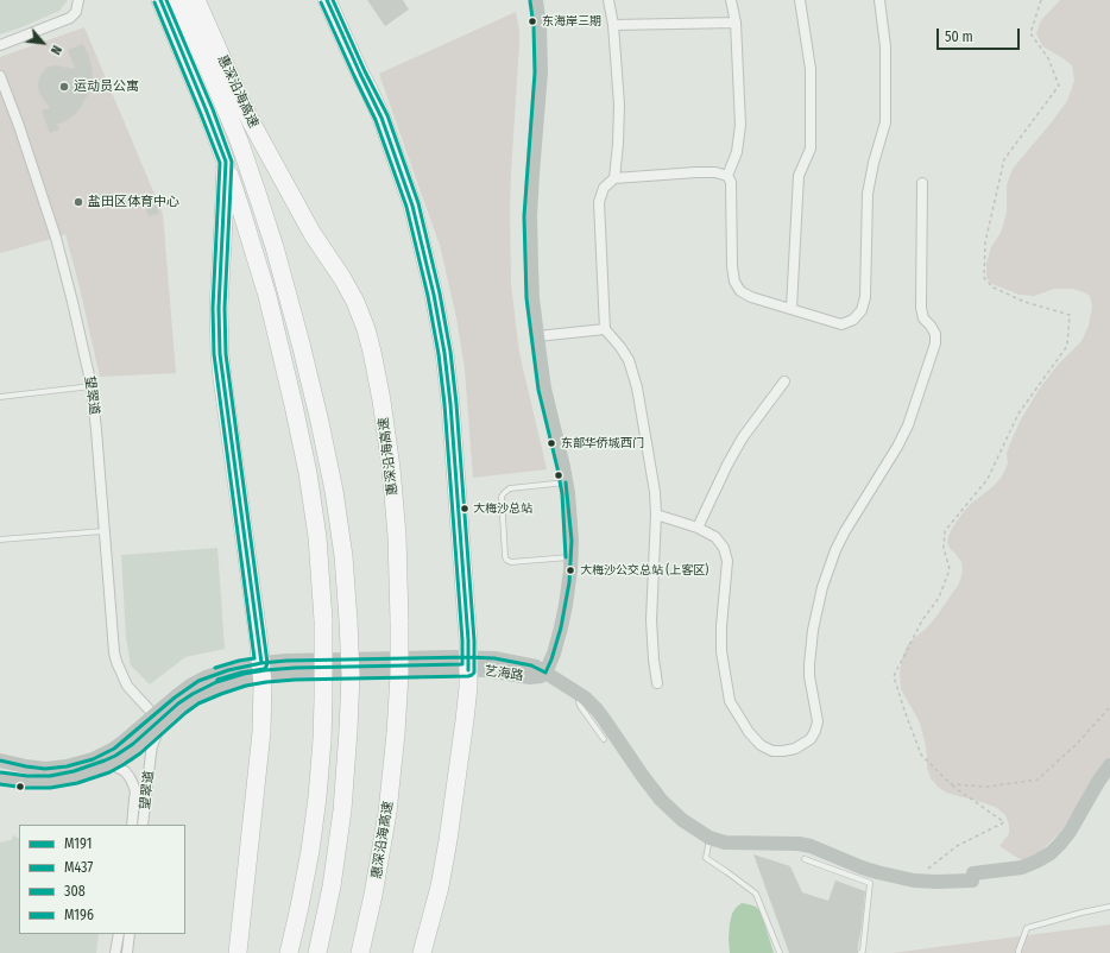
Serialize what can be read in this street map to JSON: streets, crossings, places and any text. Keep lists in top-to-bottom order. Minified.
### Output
{"streets":{"highway":["惠深沿海高速"],"street":["望翠道","艺海路"]},"crossings":[["望翠道","艺海路"]],"places":["东海岸三期","运动员公寓","盐田区体育中心","东部华侨城西门","大梅沙总站","大梅沙公交总站 (上客区)"],"lines":["transit line M191","transit line M437","transit line 308","transit line M196"],"legend":["M191","M437","308","M196"],"scale_bar":"50 m","north":"bottom right"}
